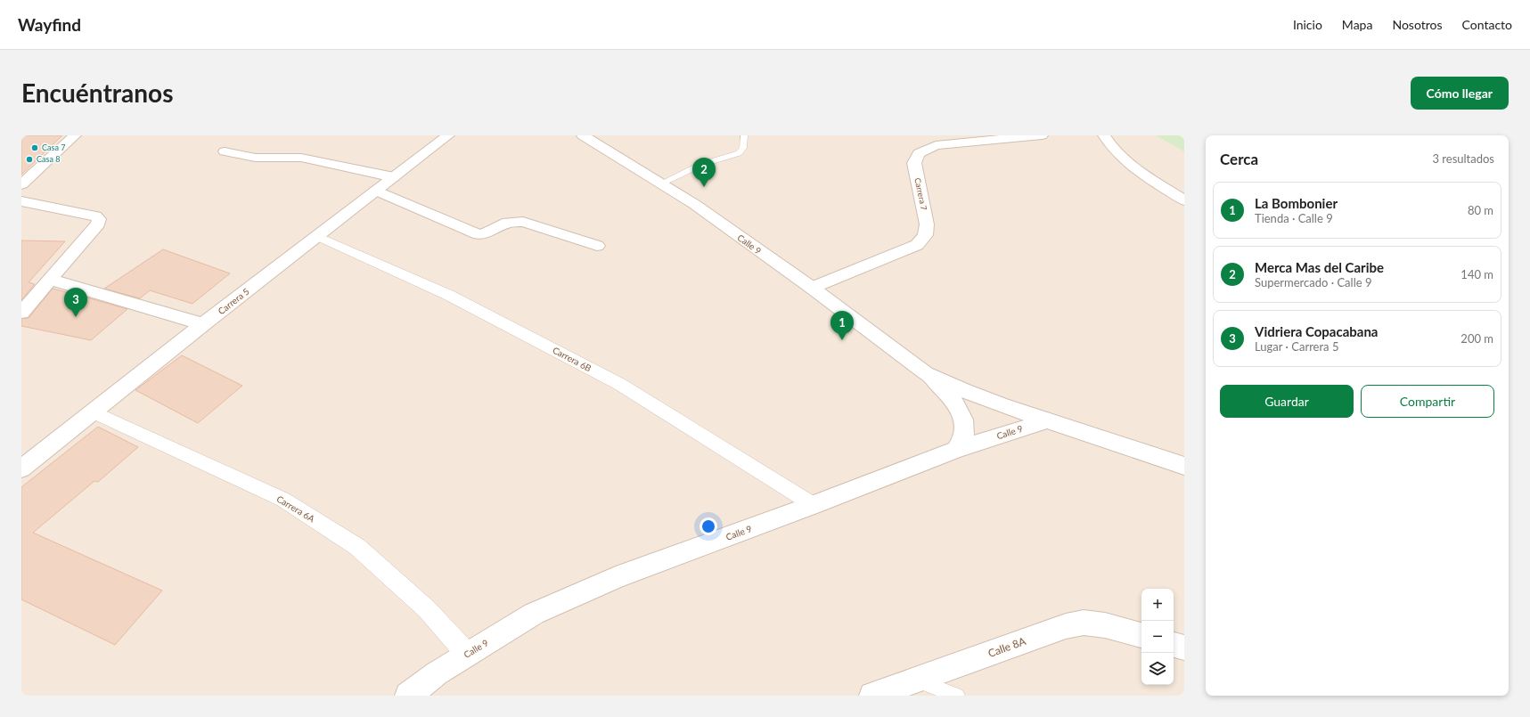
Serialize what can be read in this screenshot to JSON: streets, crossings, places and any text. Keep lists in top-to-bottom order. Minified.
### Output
{"streets":{"street":["Carrera 7","Calle 9","Carrera 5","Carrera 6B","Carrera 6A","Calle 8A"]},"crossings":[["Carrera 7","Calle 9"],["Calle 9","Carrera 6B"],["Calle 9","Carrera 6A"],["Carrera 5","Carrera 6B"],["Carrera 5","Carrera 6A"]],"places":["Casa 7","Casa 8"],"page":{"header":"Wayfind","nav":["Inicio","Mapa","Nosotros","Contacto"],"buttons":["Cómo llegar",["Guardar","Compartir"]],"title":"Encuéntranos","heading":["Cerca","3 resultados"],"pins":["2","3","1"],"list":[{"mark":"1","name":"La Bombonier","note":"Tienda · Calle 9","value":"80 m"},{"mark":"2","name":"Merca Mas del Caribe","note":"Supermercado · Calle 9","value":"140 m"},{"mark":"3","name":"Vidriera Copacabana","note":"Lugar · Carrera 5","value":"200 m"}],"map_buttons":["+","−"]}}
